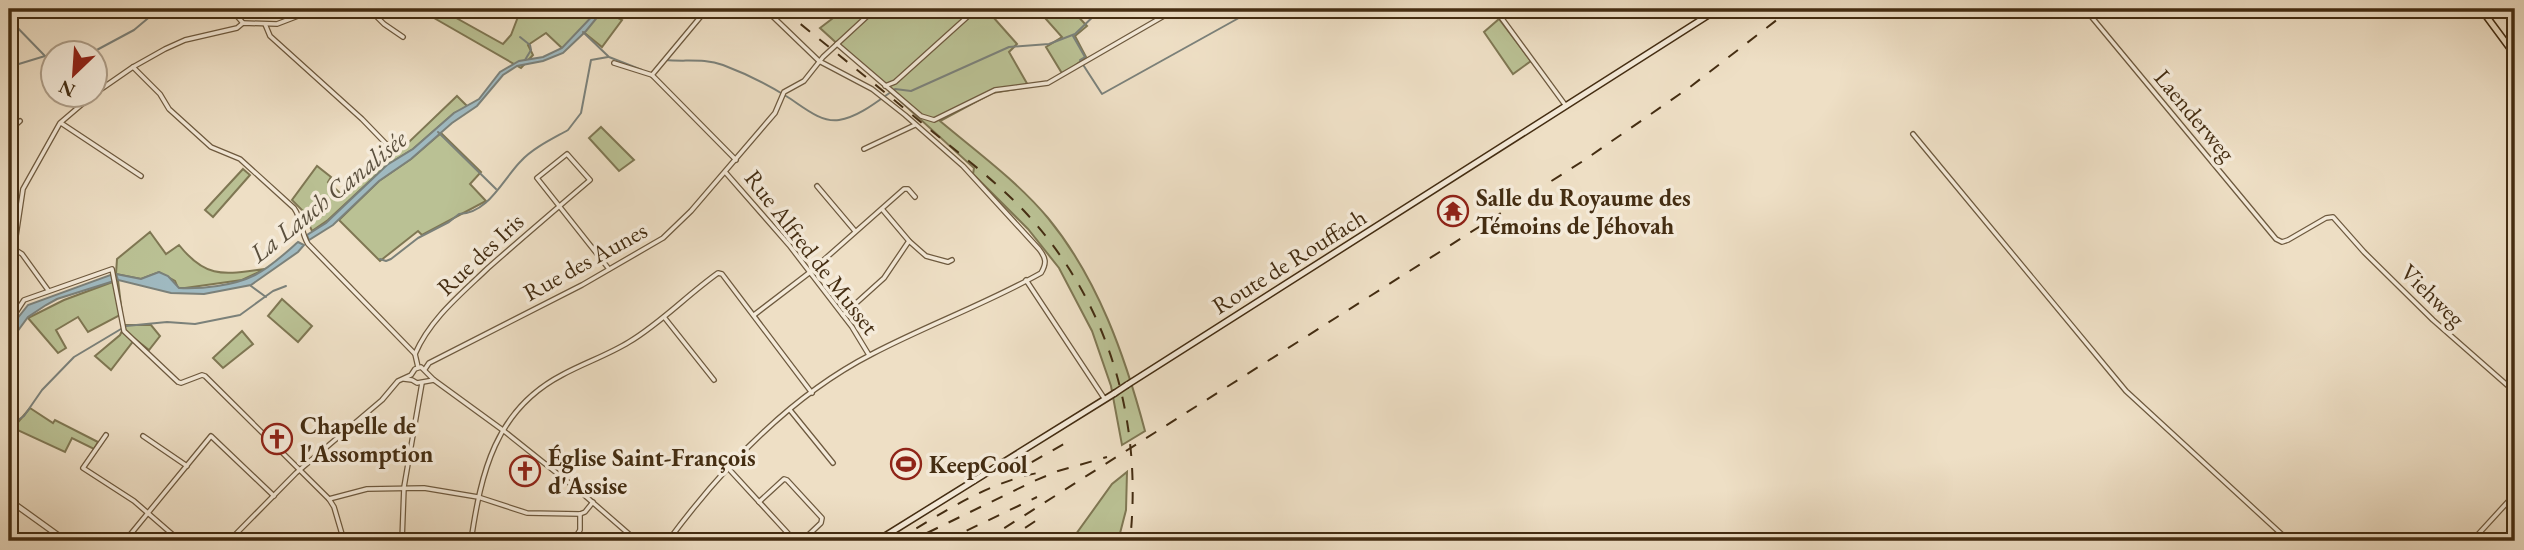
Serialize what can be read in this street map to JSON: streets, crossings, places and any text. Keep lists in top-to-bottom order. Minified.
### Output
{"streets":{"main road":["Route de Rouffach"],"street":["Laenderweg","Rue Alfred de Musset","Rue des Iris","Rue des Aunes","Viehweg"]},"crossings":[["Laenderweg","Viehweg"],["Rue Alfred de Musset","Rue des Aunes"]],"water":["La Lauch Canalisée"],"places":{"temple":["Salle du Royaume des Témoins de Jéhovah"],"church":["Chapelle de l'Assomption","Église Saint-François d'Assise"],"sports":["KeepCool"]},"north":"bottom left"}
